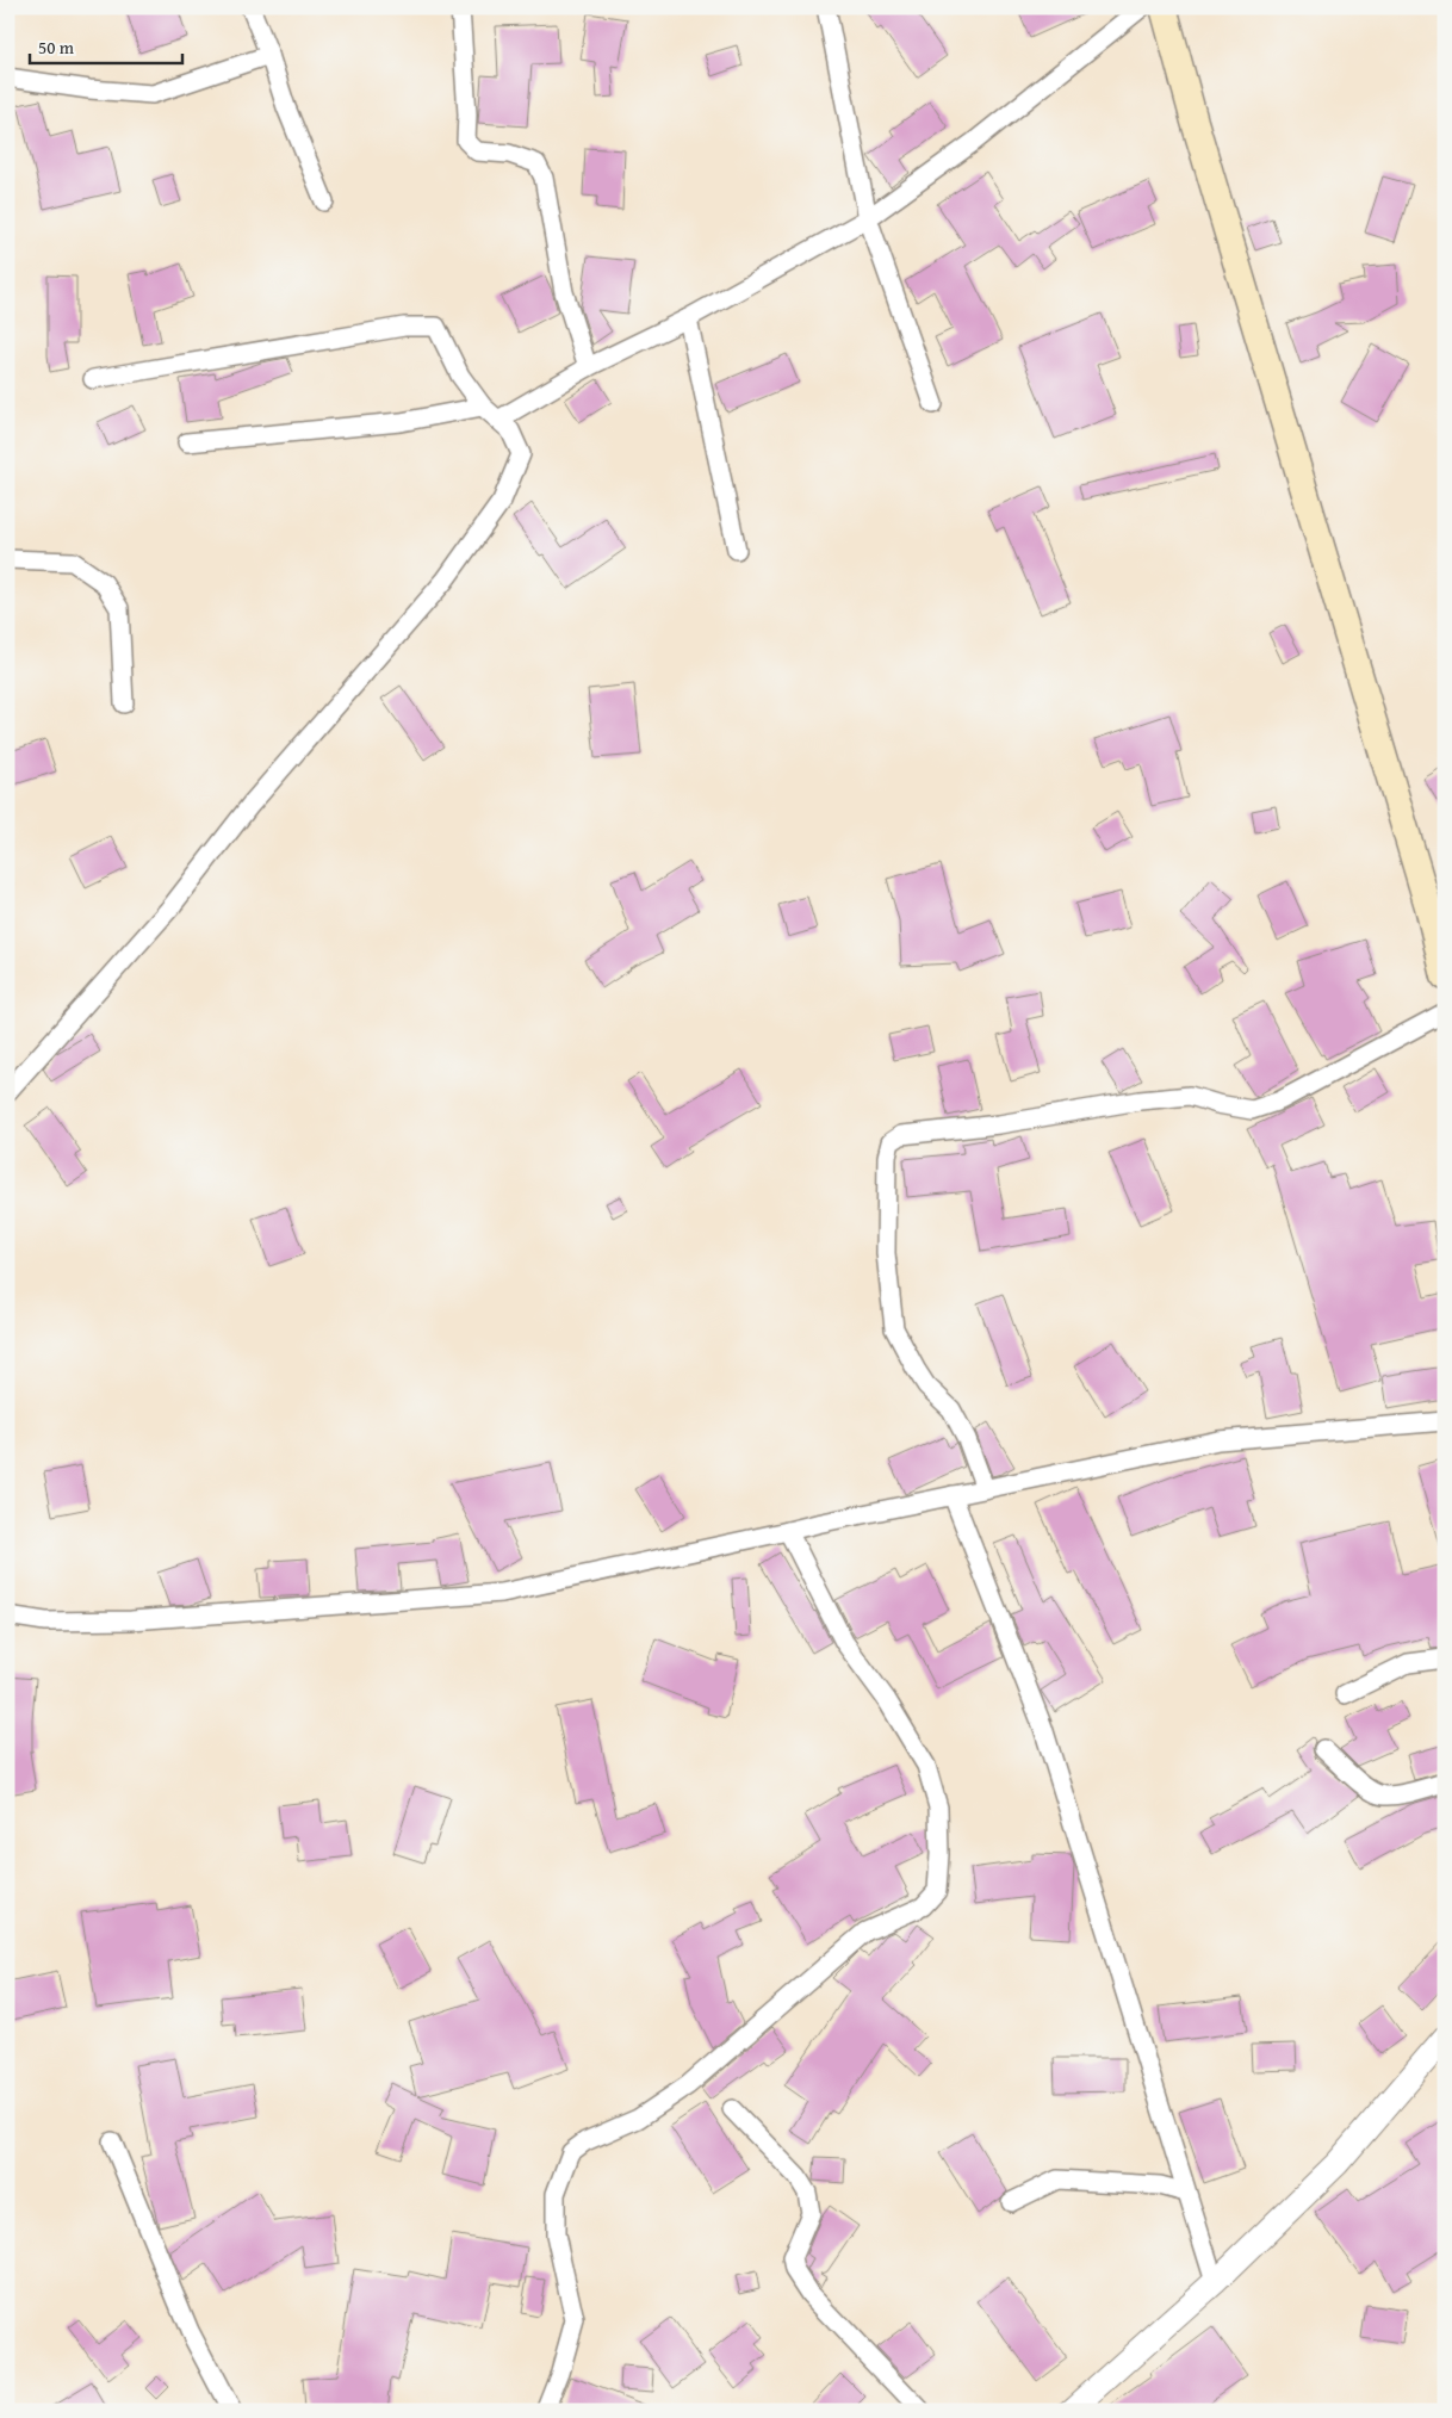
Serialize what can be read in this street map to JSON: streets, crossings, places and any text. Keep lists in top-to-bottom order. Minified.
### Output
{"scale_bar":"50 m"}
